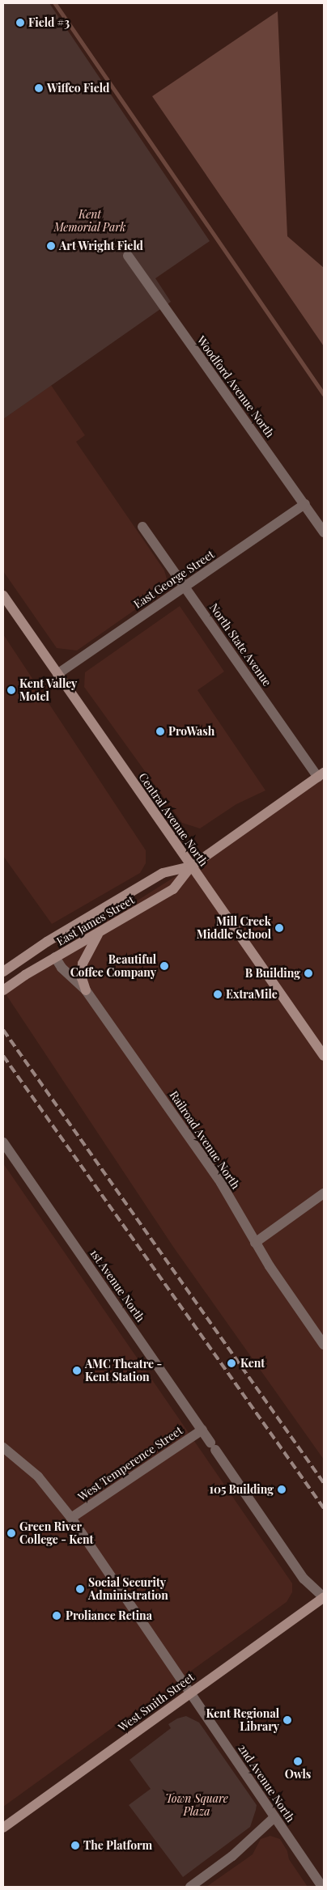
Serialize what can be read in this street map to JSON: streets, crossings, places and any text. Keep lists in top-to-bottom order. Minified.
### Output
{"streets":{"main road":["Central Avenue North","East James Street","West Smith Street"],"street":["Woodford Avenue North","East George Street","North State Avenue","Railroad Avenue North","1st Avenue North","West Temperence Street","2nd Avenue North"]},"crossings":[["Woodford Avenue North","East George Street"],["East George Street","North State Avenue"],["East George Street","Central Avenue North"],["North State Avenue","East James Street"],["Central Avenue North","East James Street"],["East James Street","Railroad Avenue North"],["1st Avenue North","West Temperence Street"],["1st Avenue North","West Smith Street"],["West Temperence Street","2nd Avenue North"],["West Smith Street","2nd Avenue North"]],"parks":["Kent Memorial Park","Town Square Plaza"],"places":["Field #3","Wiffco Field","Art Wright Field","Kent Valley Motel","ProWash","Mill Creek Middle School","Beautiful Coffee Company","B Building","ExtraMile","Kent","AMC Theatre - Kent Station","105 Building","Green River College - Kent","Social Security Administration","Proliance Retina","Kent Regional Library","Owls","The Platform"]}
